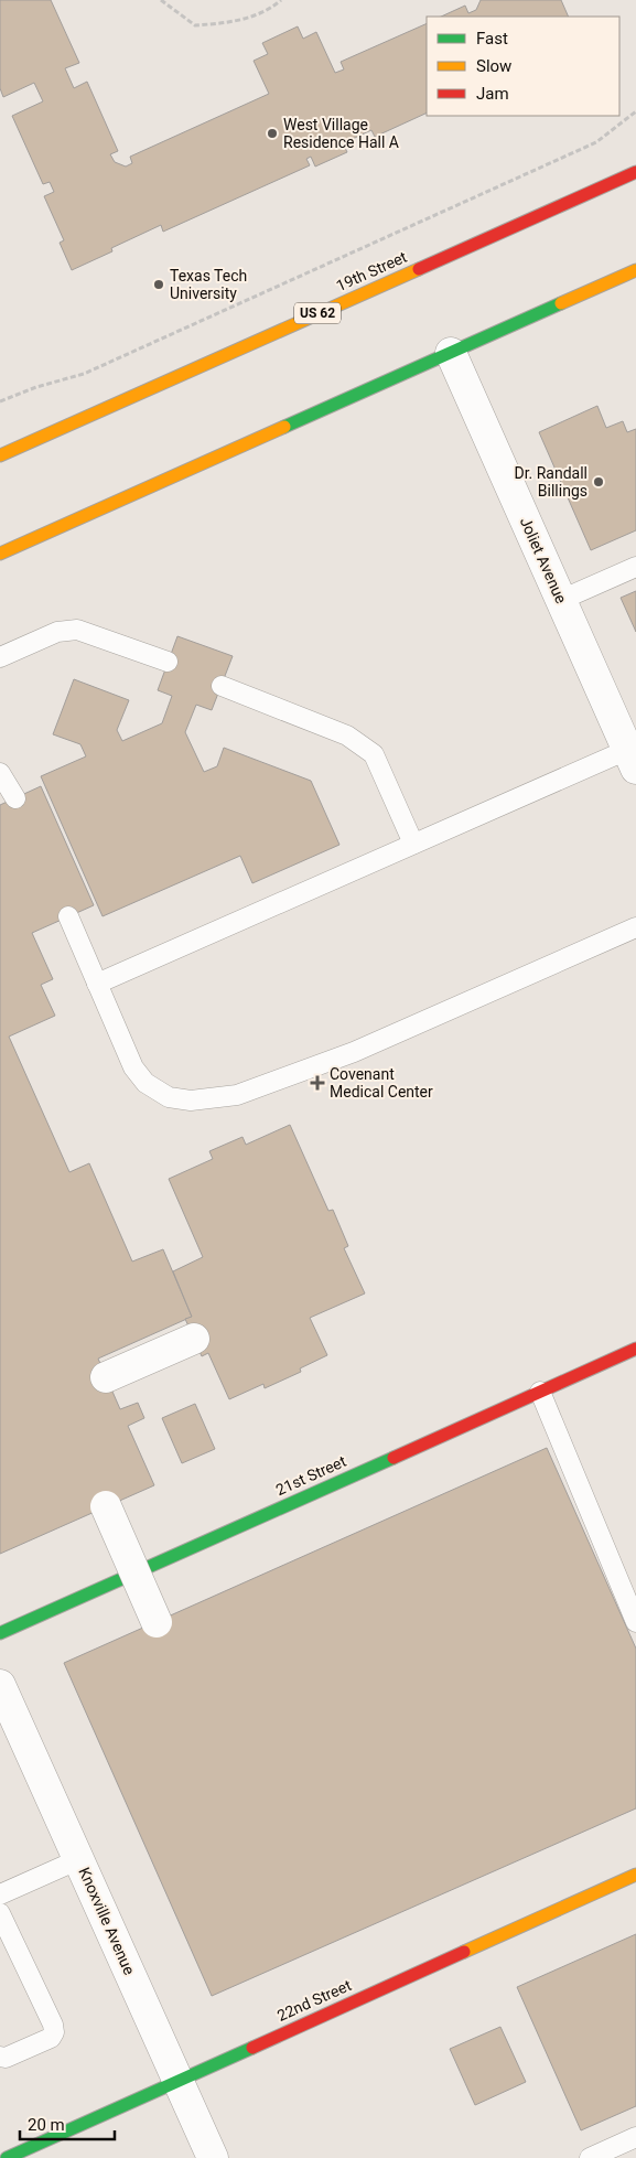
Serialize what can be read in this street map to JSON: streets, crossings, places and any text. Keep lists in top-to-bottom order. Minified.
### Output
{"streets":{"main road":["19th Street","US 62","21st Street","22nd Street"],"street":["Joliet Avenue","Knoxville Avenue"]},"crossings":[["Knoxville Avenue","22nd Street"]],"places":{"other":["West Village Residence Hall A","Texas Tech University","Dr. Randall Billings"],"health":["Covenant Medical Center"]},"legend":["Fast","Slow","Jam"],"scale_bar":"20 m"}
